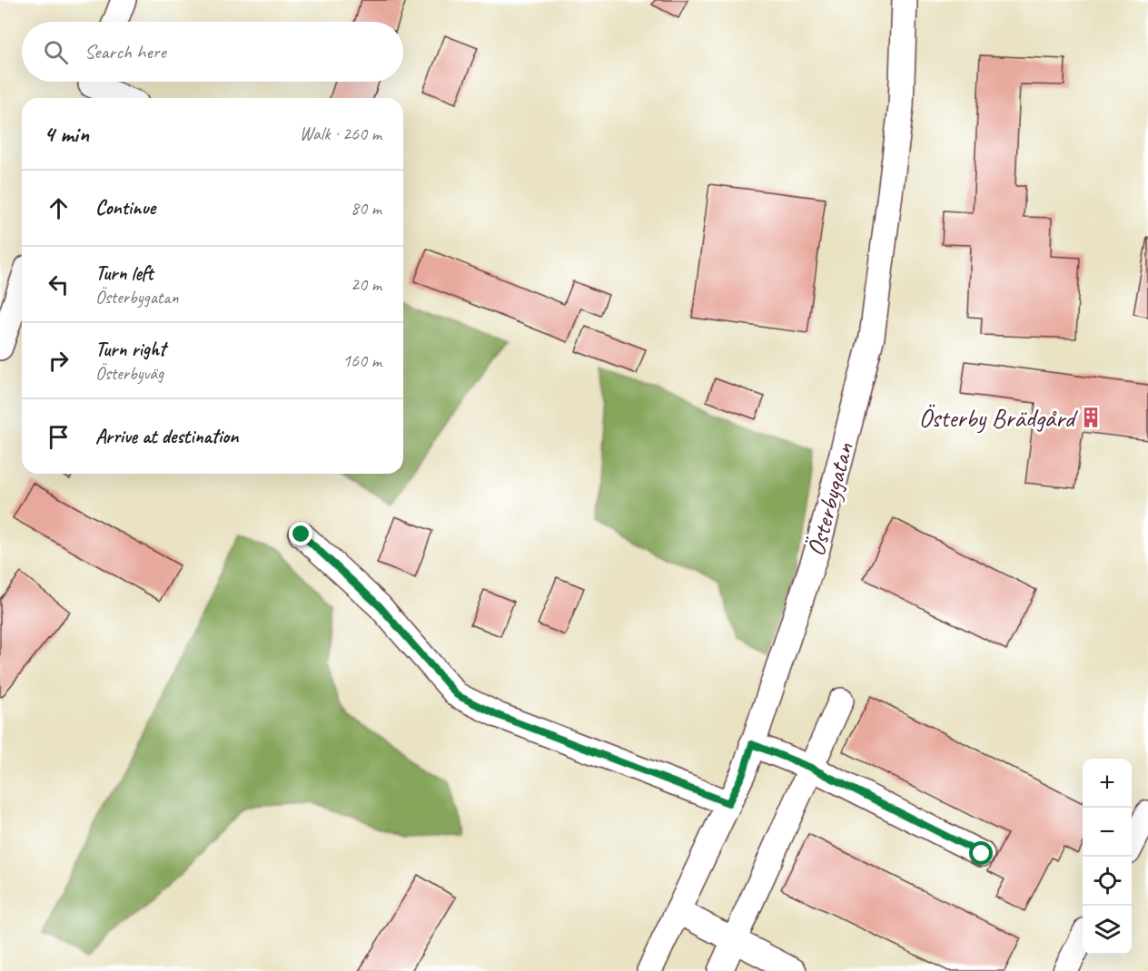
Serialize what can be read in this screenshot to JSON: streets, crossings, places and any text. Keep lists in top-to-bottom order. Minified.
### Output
{"streets":{"street":["Österbygatan"]},"places":{"building":["Österby Brädgård"]},"page":{"search":"Search here","heading":["4 min","Walk · 260 m"],"list":[["Continue","80 m"],["Turn left","Österbygatan","20 m"],["Turn right","Österbyväg","160 m"],"Arrive at destination"],"map_buttons":["+","−"]}}
